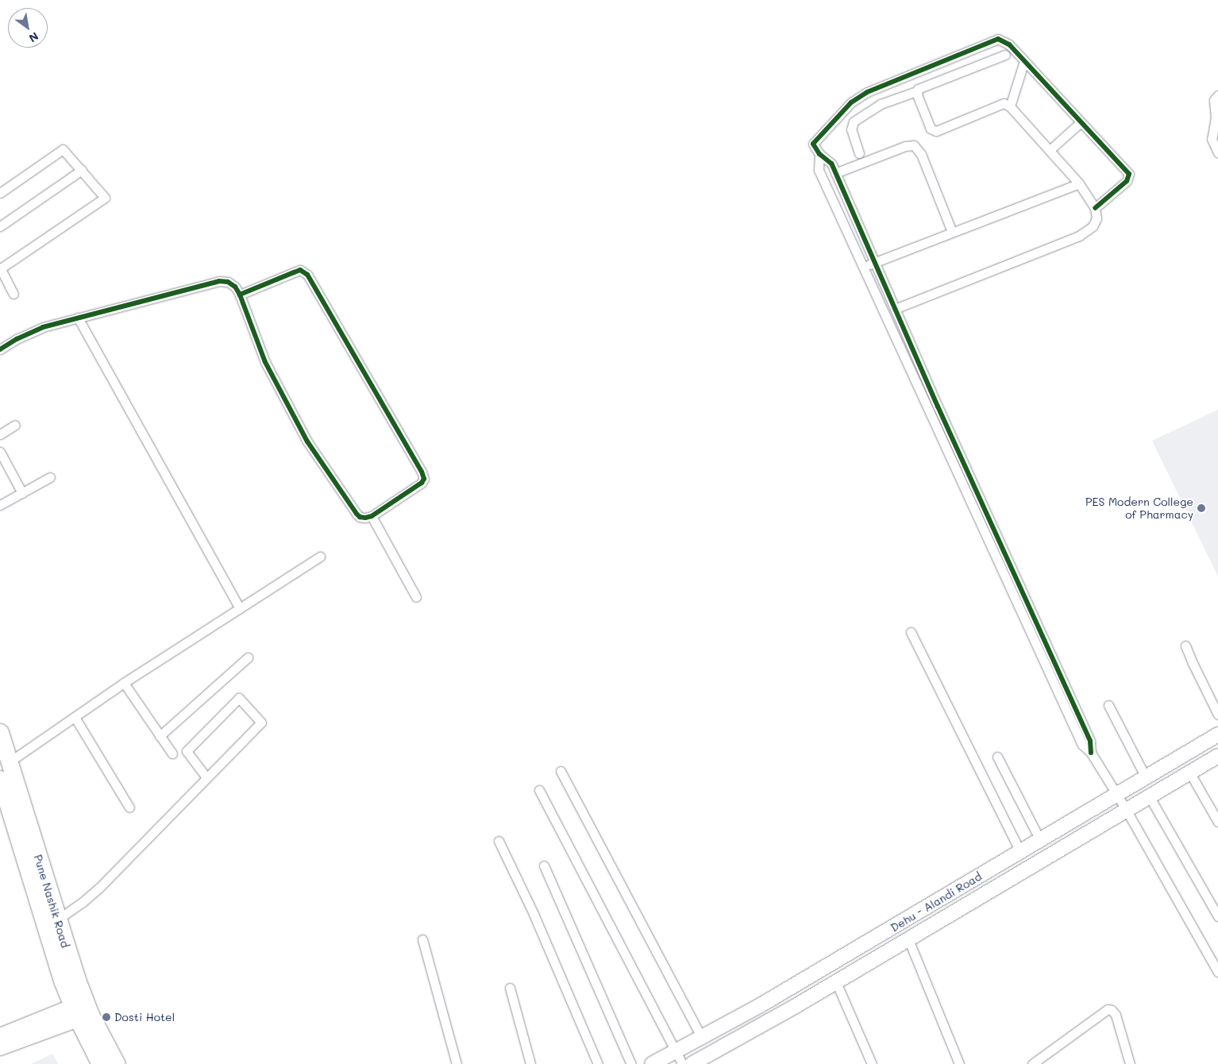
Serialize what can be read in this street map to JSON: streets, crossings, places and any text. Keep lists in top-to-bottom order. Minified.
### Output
{"streets":{"highway":["Pune Nashik Road"],"main road":["Dehu - Alandi Road"]},"places":["PES Modern College of Pharmacy","Dosti Hotel"],"north":"bottom right"}
